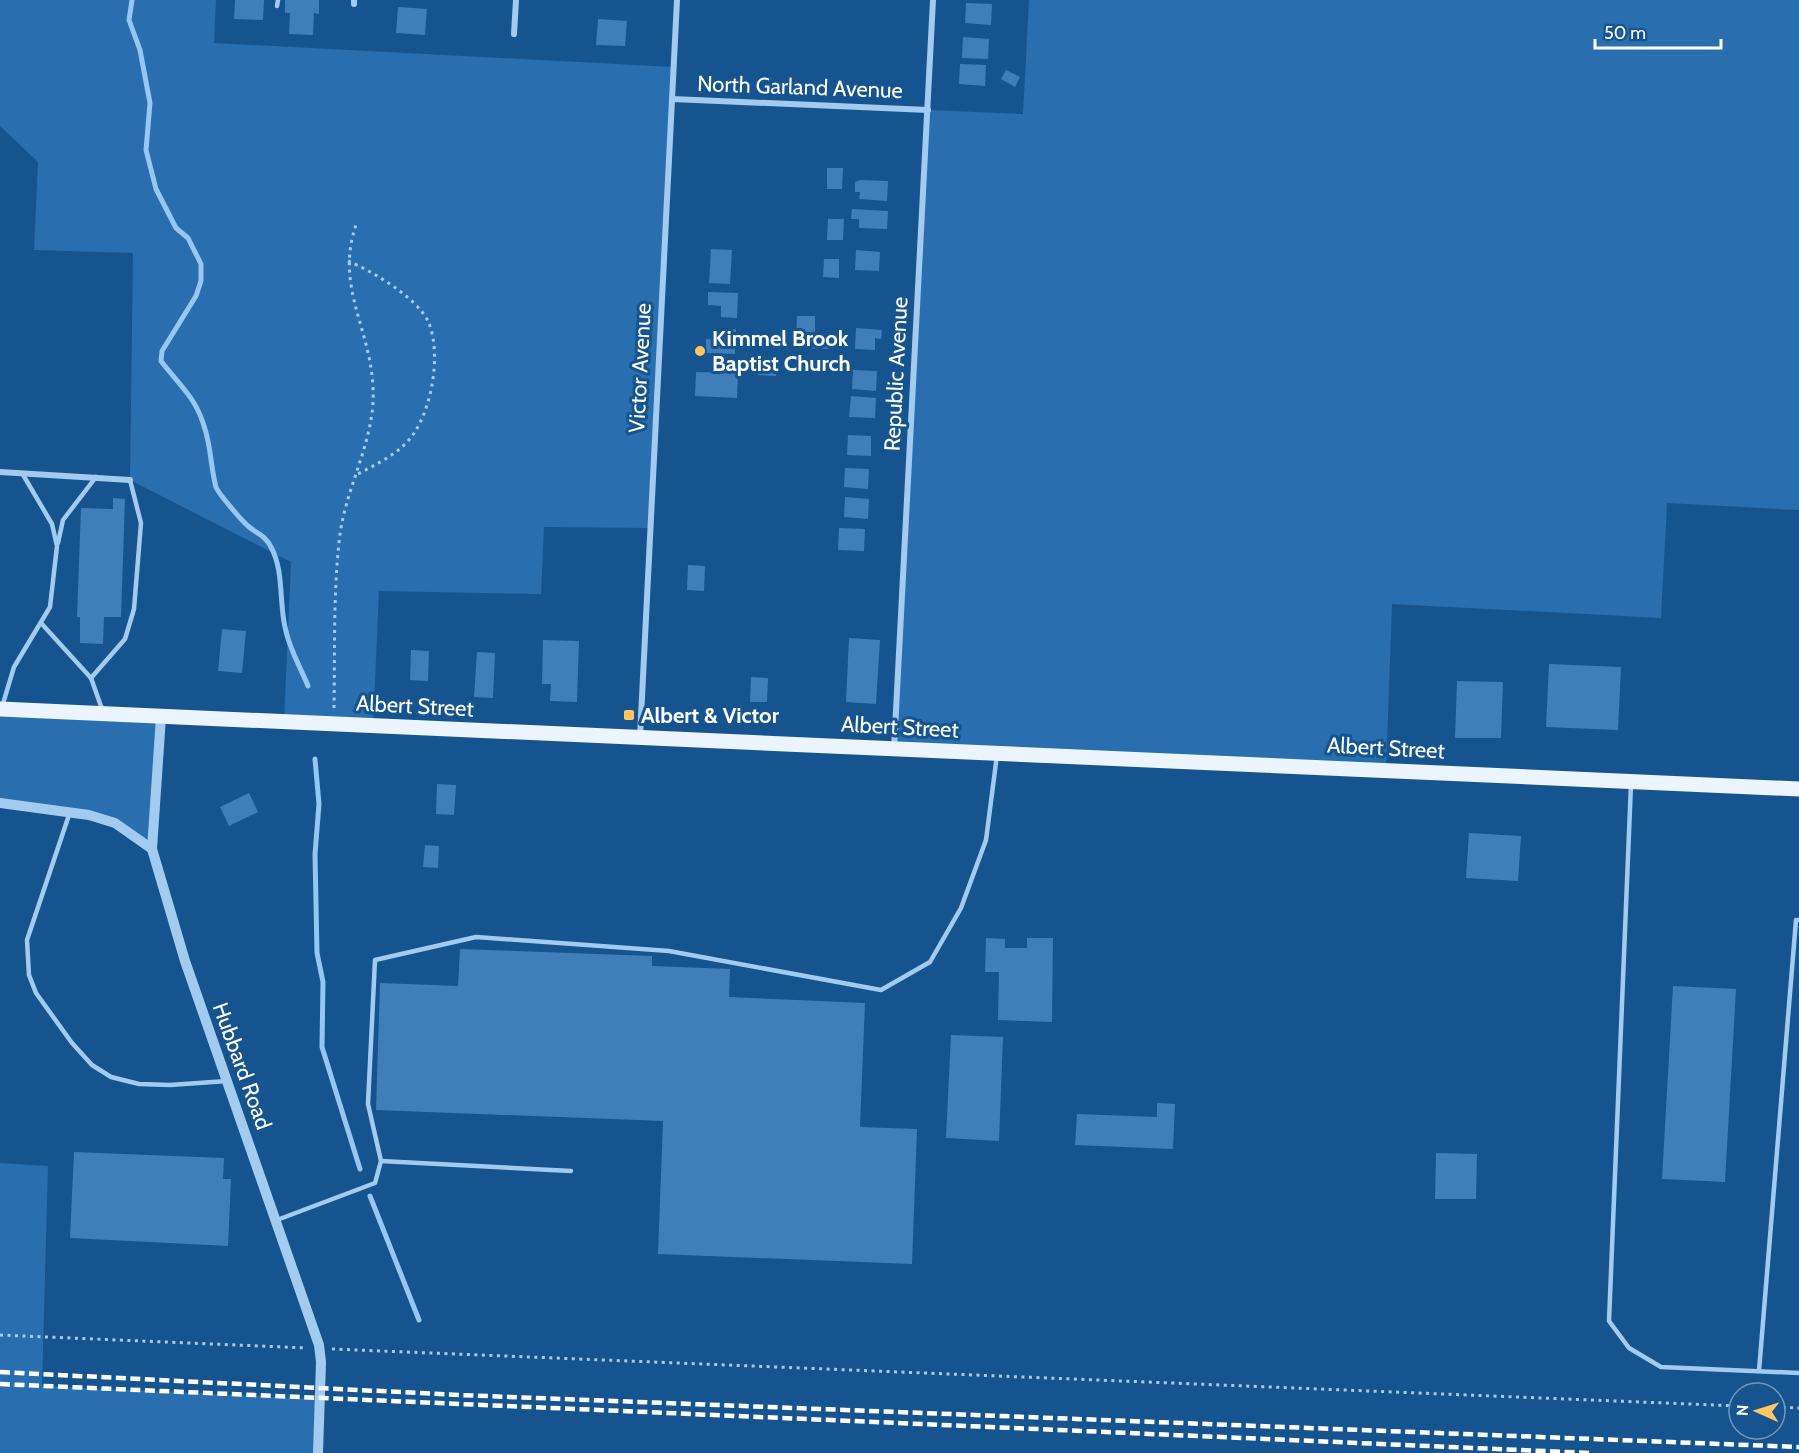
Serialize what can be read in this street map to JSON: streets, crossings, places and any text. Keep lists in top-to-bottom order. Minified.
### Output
{"streets":{"main road":["Albert Street"],"street":["North Garland Avenue","Victor Avenue","Republic Avenue","Hubbard Road"]},"crossings":[["North Garland Avenue","Victor Avenue"],["North Garland Avenue","Republic Avenue"],["Victor Avenue","Albert Street"],["Republic Avenue","Albert Street"]],"places":{"other":["Kimmel Brook Baptist Church"],"transit":["Albert & Victor"]},"scale_bar":"50 m","north":"left"}
